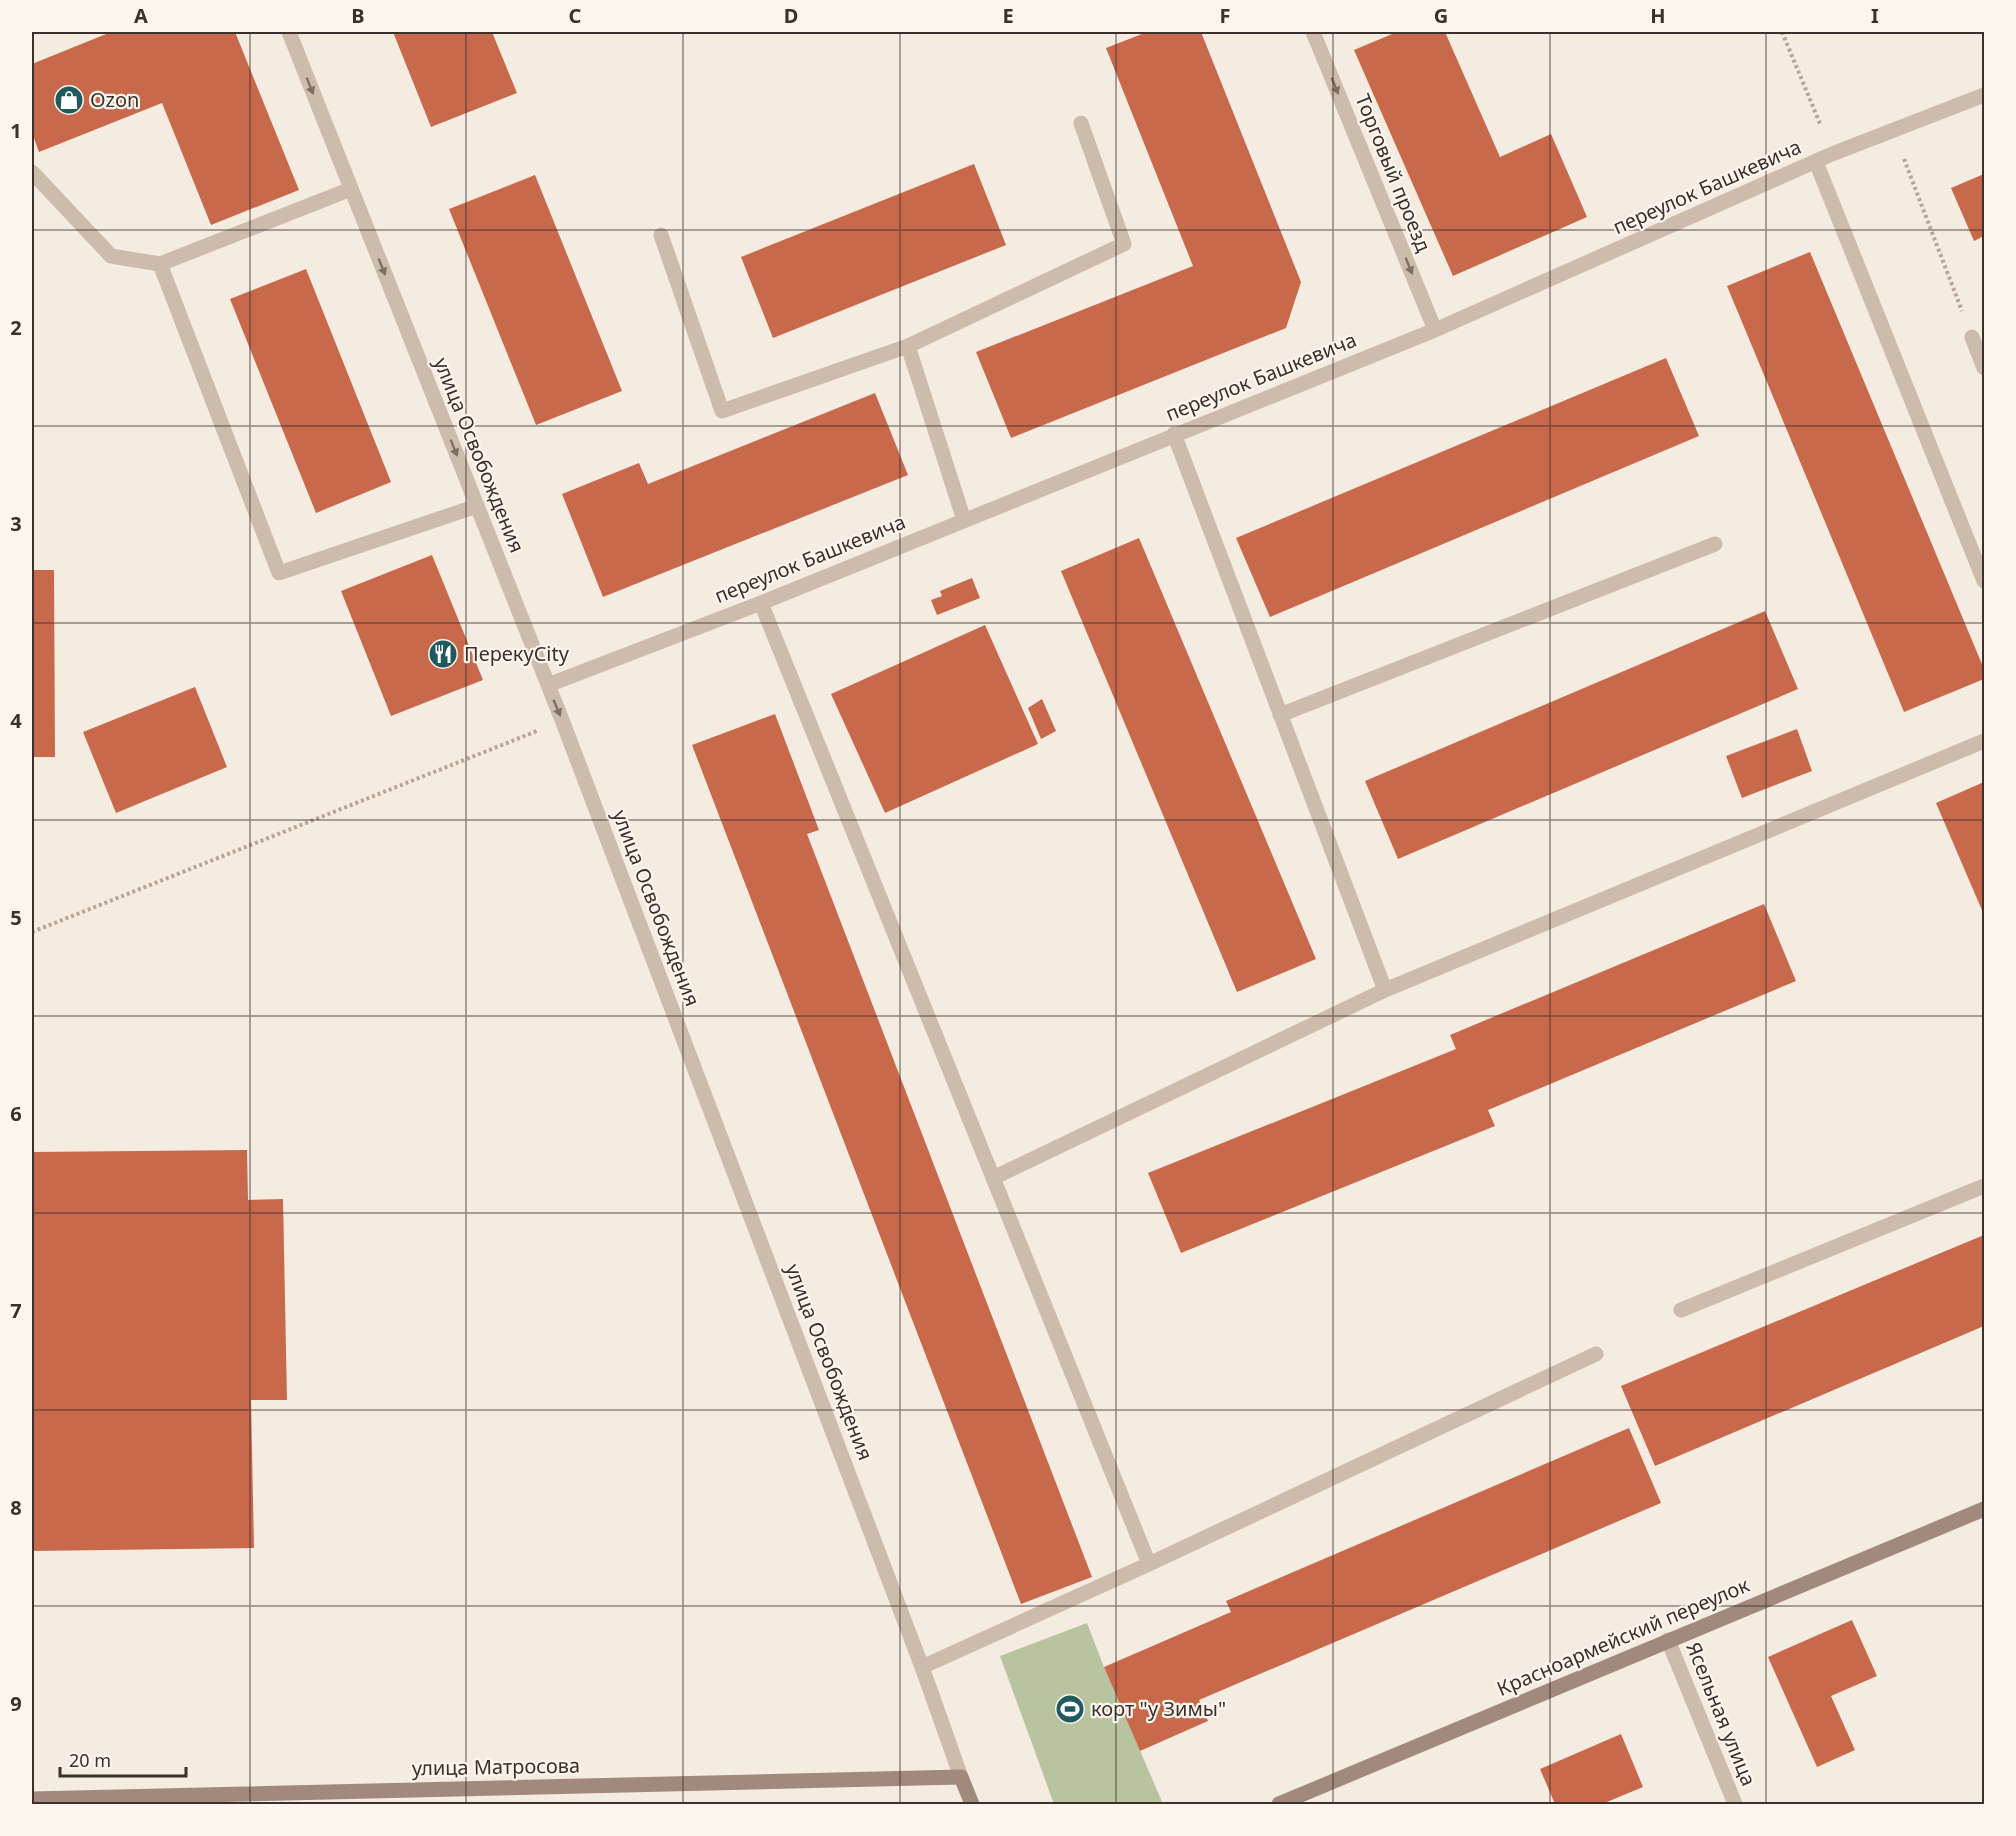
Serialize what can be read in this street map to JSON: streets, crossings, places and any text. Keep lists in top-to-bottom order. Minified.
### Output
{"streets":{"street":["Торговый проезд","переулок Башкевича","улица Освобождения","Красноармейский переулок","Ясельная улица","улица Матросова"]},"crossings":[["Торговый проезд","переулок Башкевича"],["переулок Башкевича","улица Освобождения"],["улица Освобождения","улица Матросова"],["Красноармейский переулок","Ясельная улица"]],"one_way":["Торговый проезд"],"places":{"shop":["Ozon"],"restaurant":["ПерекуCity"],"sports":["корт \"у Зимы\""]},"scale_bar":"20 m","grid":{"columns":["A","B","C","D","E","F","G","H","I"],"rows":["1","2","3","4","5","6","7","8","9"]}}
